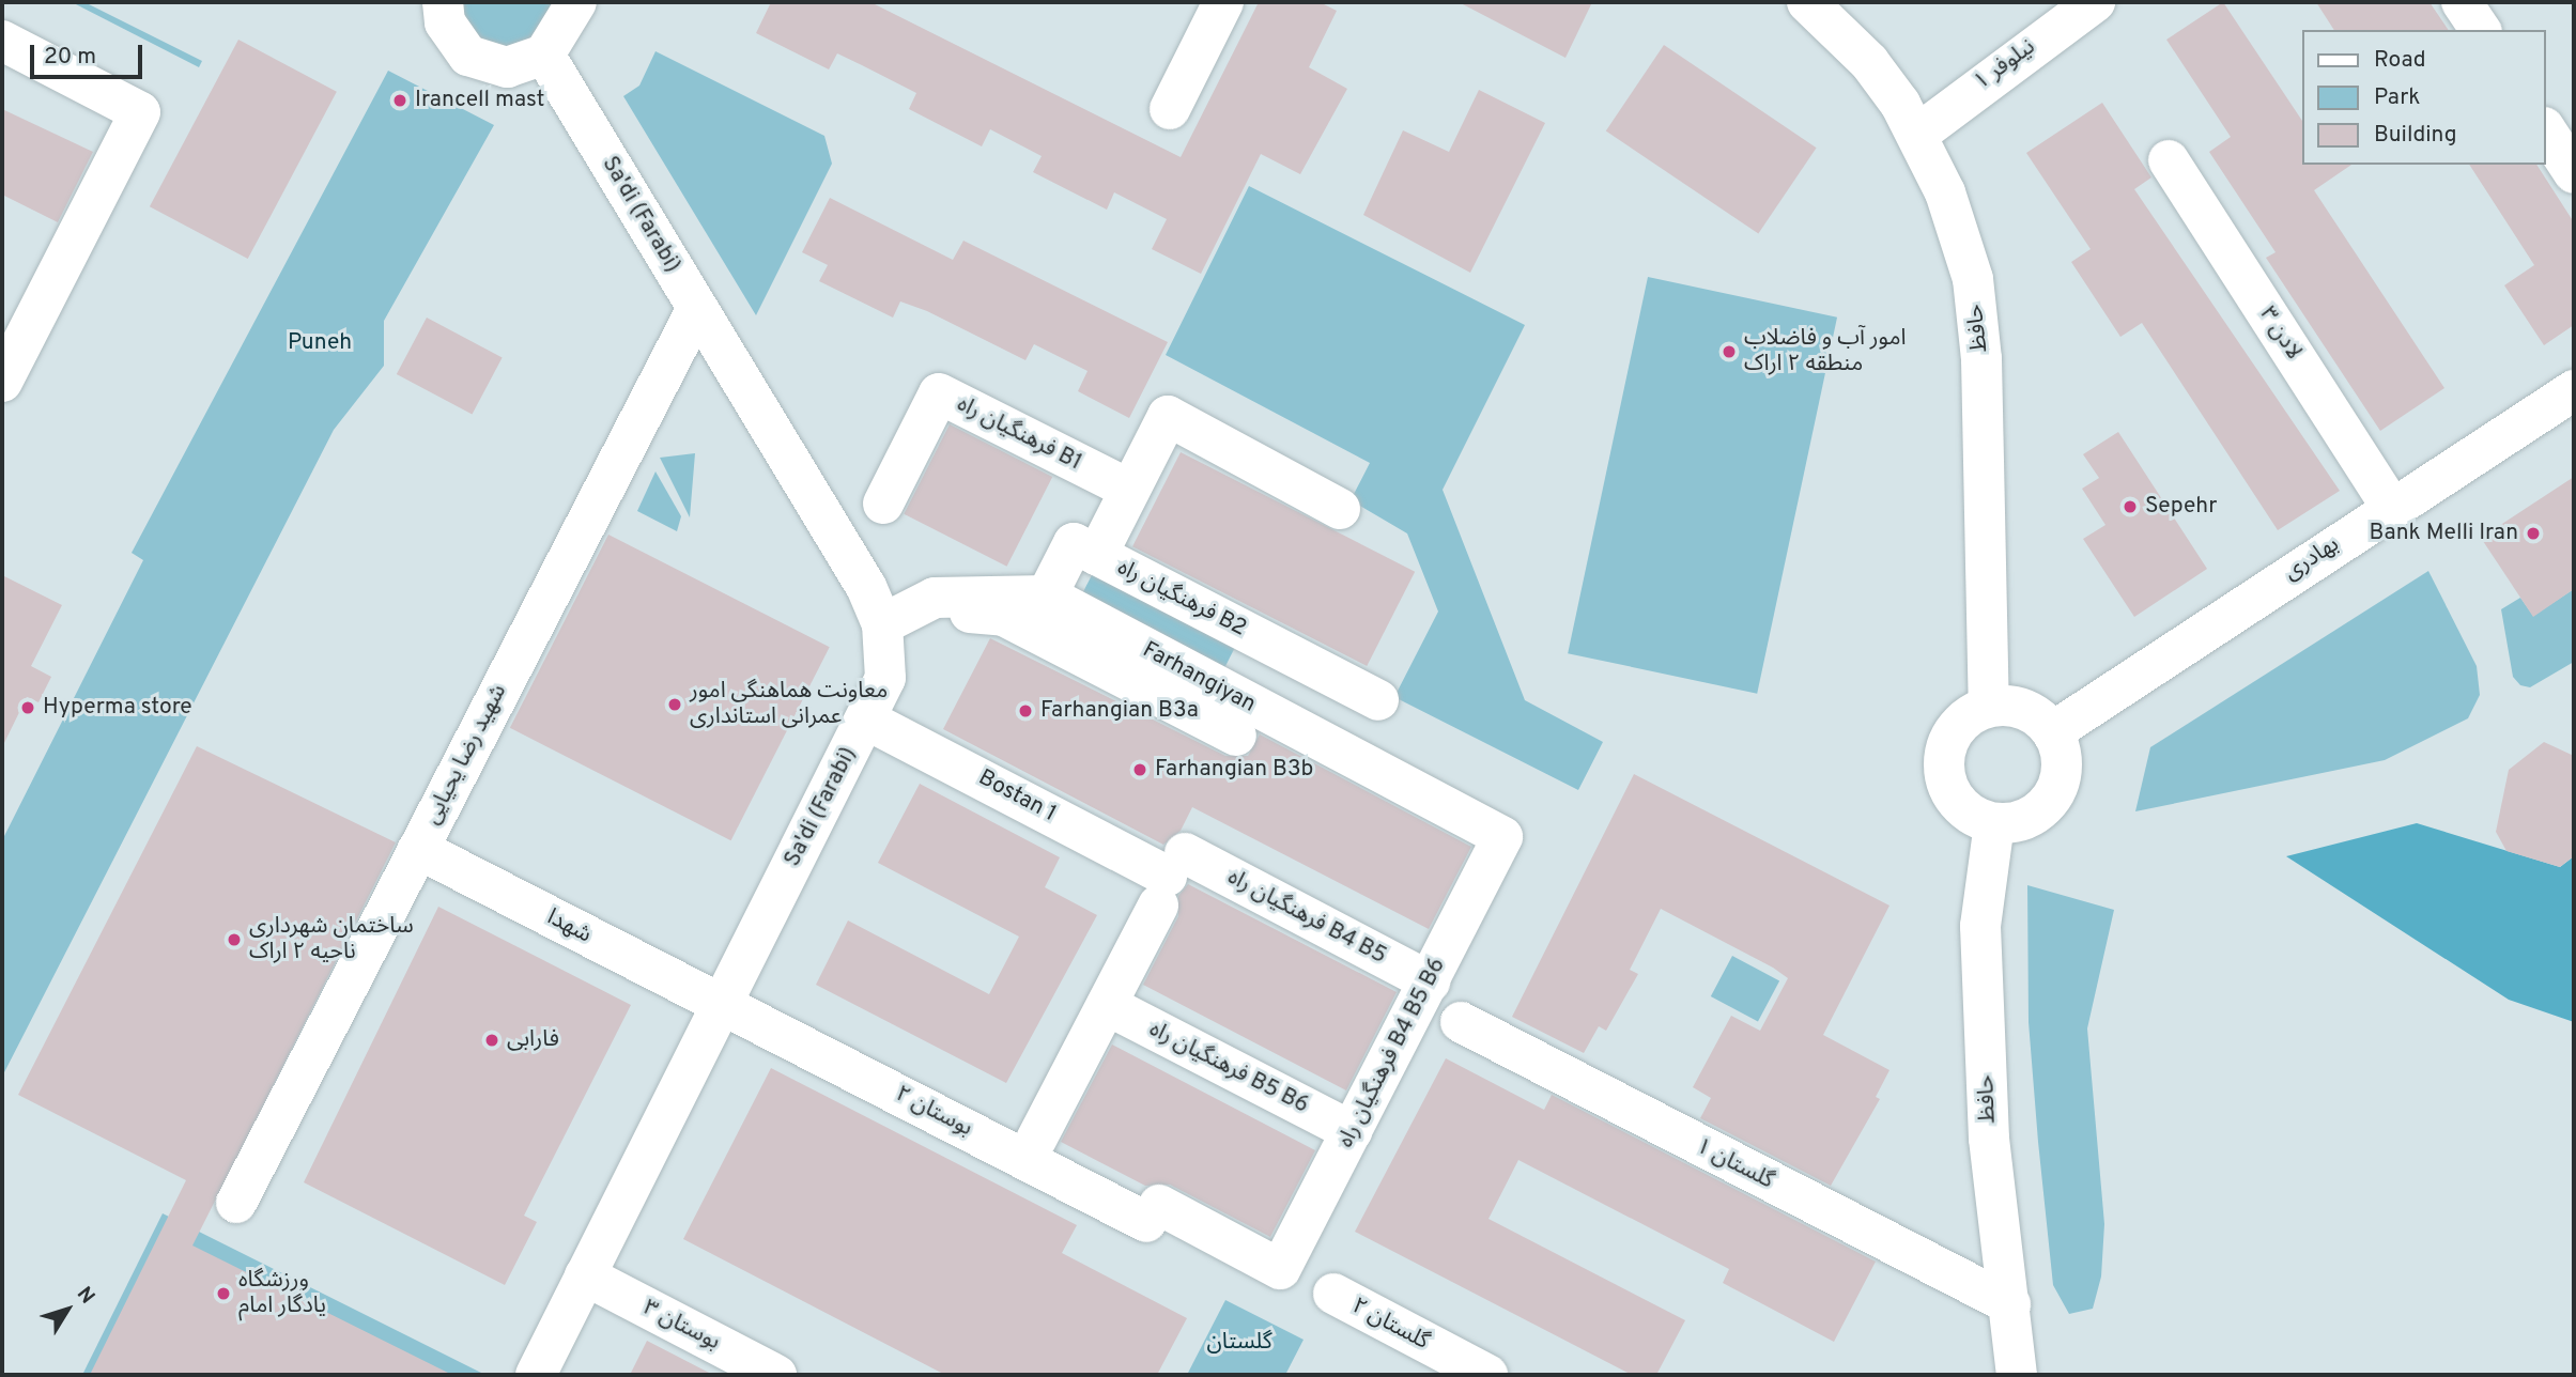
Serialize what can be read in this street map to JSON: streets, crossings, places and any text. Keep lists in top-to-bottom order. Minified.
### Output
{"streets":{"street":["نیلوفر ۱","Sa'di (Farabi)","حافظ","لادن ۳","فرهنگیان راه B1","بهادری","فرهنگیان راه B2","Farhangiyan","شهید رضا یحیایی","Bostan 1","فرهنگیان راه B4 B5","شهدا","فرهنگیان راه B4 B5 B6","فرهنگیان راه B5 B6","بوستان ۲","گلستان ۱","گلستان ۲","بوستان ۳"]},"crossings":[["نیلوفر ۱","حافظ"],["Sa'di (Farabi)","Farhangiyan"],["Sa'di (Farabi)","شهید رضا یحیایی"],["Sa'di (Farabi)","Bostan 1"],["Sa'di (Farabi)","شهدا"],["Sa'di (Farabi)","بوستان ۲"],["Sa'di (Farabi)","بوستان ۳"],["حافظ","بهادری"],["حافظ","گلستان ۱"],["لادن ۳","بهادری"],["فرهنگیان راه B1","فرهنگیان راه B2"],["Farhangiyan","فرهنگیان راه B4 B5 B6"],["شهید رضا یحیایی","شهدا"],["Bostan 1","فرهنگیان راه B4 B5"],["فرهنگیان راه B4 B5","فرهنگیان راه B4 B5 B6"],["شهدا","بوستان ۲"],["فرهنگیان راه B4 B5 B6","فرهنگیان راه B5 B6"],["فرهنگیان راه B4 B5 B6","بوستان ۲"]],"parks":["Puneh","گلستان"],"places":["Irancell mast","امور آب و فاضلاب منطقه ۲ اراک","Sepehr","Bank Melli Iran","معاونت هماهنگی امور عمرانی استانداری","Hyperma store","Farhangian B3a","Farhangian B3b","ساختمان شهرداری ناحیه ۲ اراک","فارابی","ورزشگاه یادگار امام"],"legend":["Road","Park","Building"],"scale_bar":"20 m","north":"top right"}
